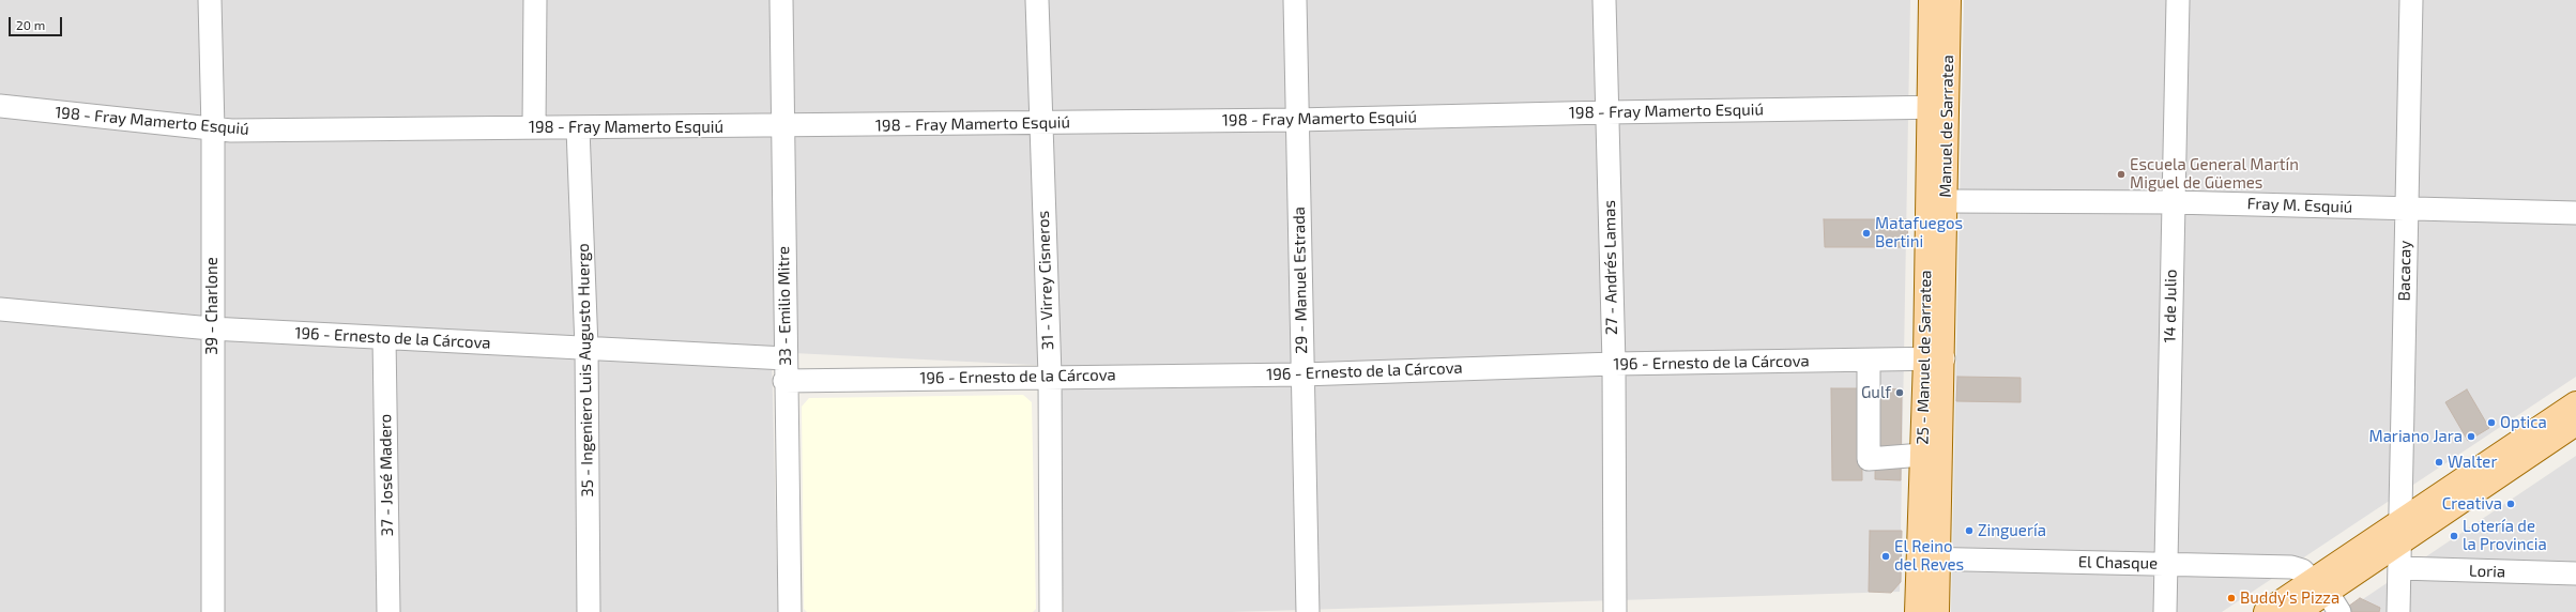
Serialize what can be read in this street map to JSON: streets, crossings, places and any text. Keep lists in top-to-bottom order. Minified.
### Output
{"streets":{"main road":["Manuel de Sarratea","25 - Manuel de Sarratea"],"street":["198 - Fray Mamerto Esquiú","Fray M. Esquiú","27 - Andrés Lamas","Bacacay","31 - Virrey Cisneros","29 - Manuel Estrada","39 - Charlone","33 - Emilio Mitre","14 de Julio","196 - Ernesto de la Cárcova","35 - Ingeniero Luis Augusto Huergo","37 - José Madero","El Chasque","Loria"]},"crossings":[["198 - Fray Mamerto Esquiú","Manuel de Sarratea"],["198 - Fray Mamerto Esquiú","27 - Andrés Lamas"],["198 - Fray Mamerto Esquiú","31 - Virrey Cisneros"],["198 - Fray Mamerto Esquiú","29 - Manuel Estrada"],["198 - Fray Mamerto Esquiú","39 - Charlone"],["198 - Fray Mamerto Esquiú","33 - Emilio Mitre"],["198 - Fray Mamerto Esquiú","25 - Manuel de Sarratea"],["198 - Fray Mamerto Esquiú","35 - Ingeniero Luis Augusto Huergo"],["Manuel de Sarratea","Fray M. Esquiú"],["Manuel de Sarratea","196 - Ernesto de la Cárcova"],["Manuel de Sarratea","25 - Manuel de Sarratea"],["Manuel de Sarratea","El Chasque"],["Fray M. Esquiú","Bacacay"],["Fray M. Esquiú","14 de Julio"],["27 - Andrés Lamas","196 - Ernesto de la Cárcova"],["Bacacay","Loria"],["31 - Virrey Cisneros","196 - Ernesto de la Cárcova"],["29 - Manuel Estrada","196 - Ernesto de la Cárcova"],["39 - Charlone","196 - Ernesto de la Cárcova"],["33 - Emilio Mitre","196 - Ernesto de la Cárcova"],["14 de Julio","El Chasque"],["196 - Ernesto de la Cárcova","25 - Manuel de Sarratea"],["196 - Ernesto de la Cárcova","35 - Ingeniero Luis Augusto Huergo"],["196 - Ernesto de la Cárcova","37 - José Madero"],["25 - Manuel de Sarratea","El Chasque"]],"places":["Escuela General Martín Miguel de Güemes","Matafuegos Bertini","Gulf","Optica","Mariano Jara","Walter","Creativa","Zinguería","Lotería de la Provincia","El Reino del Reves","Buddy's Pizza"],"scale_bar":"20 m"}
